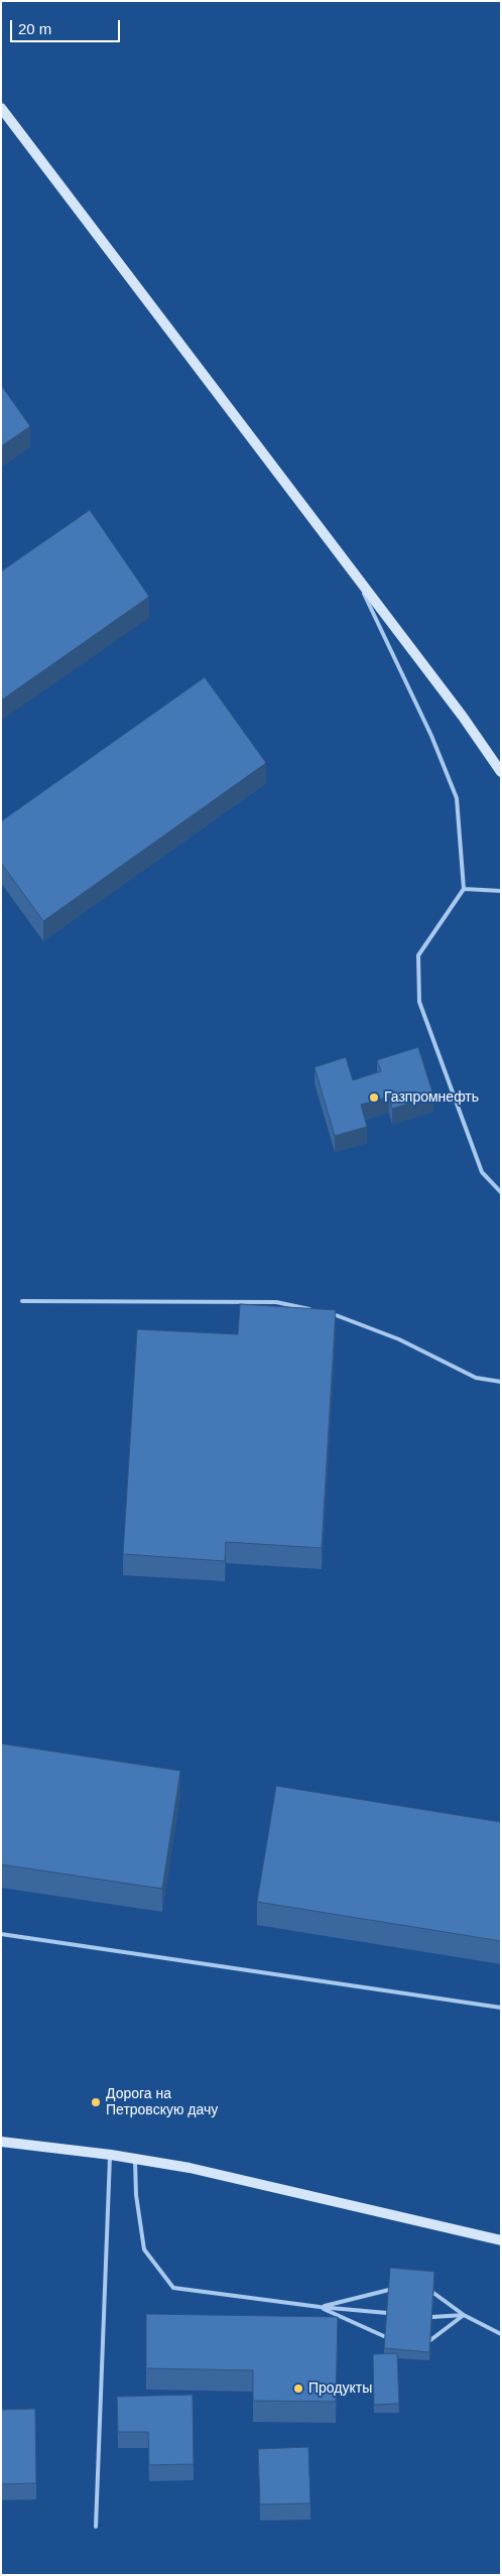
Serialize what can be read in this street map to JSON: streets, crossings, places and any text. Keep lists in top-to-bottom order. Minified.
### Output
{"places":["Газпромнефть","Дорога на Петровскую дачу","Продукты"],"scale_bar":"20 m"}
